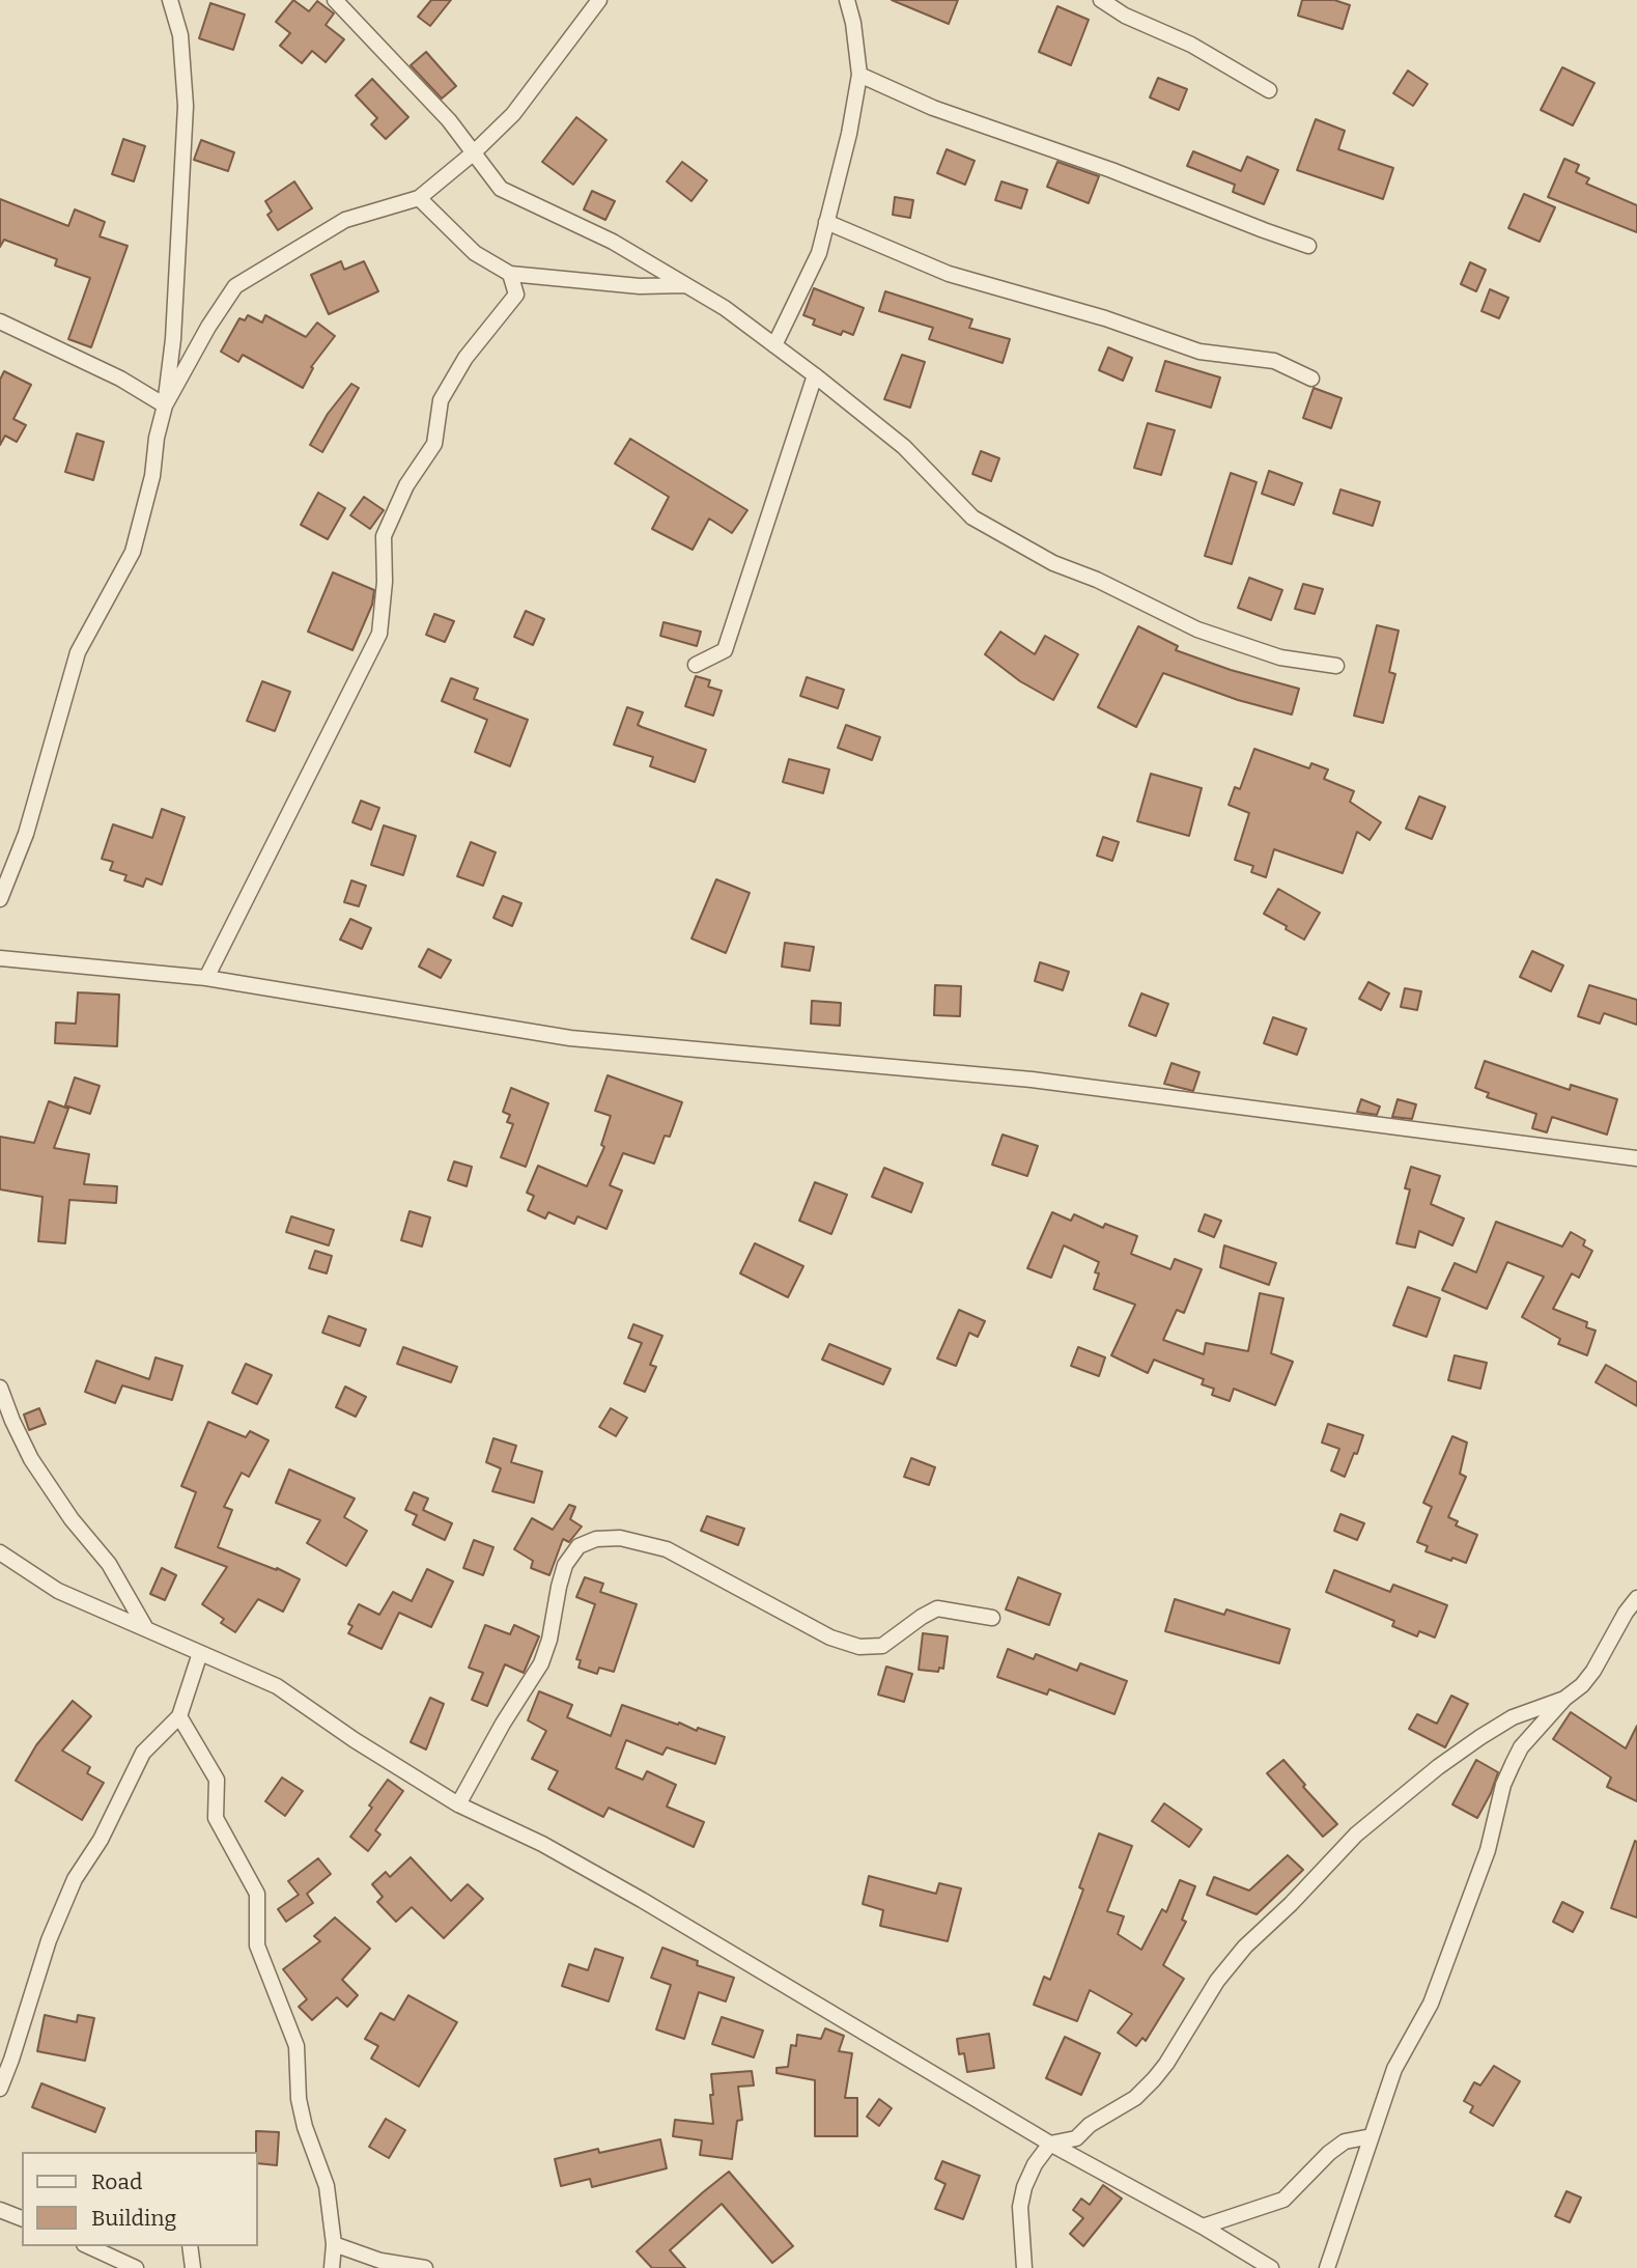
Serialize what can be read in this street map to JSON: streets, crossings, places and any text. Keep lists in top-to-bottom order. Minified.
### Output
{"legend":["Road","Building"]}
